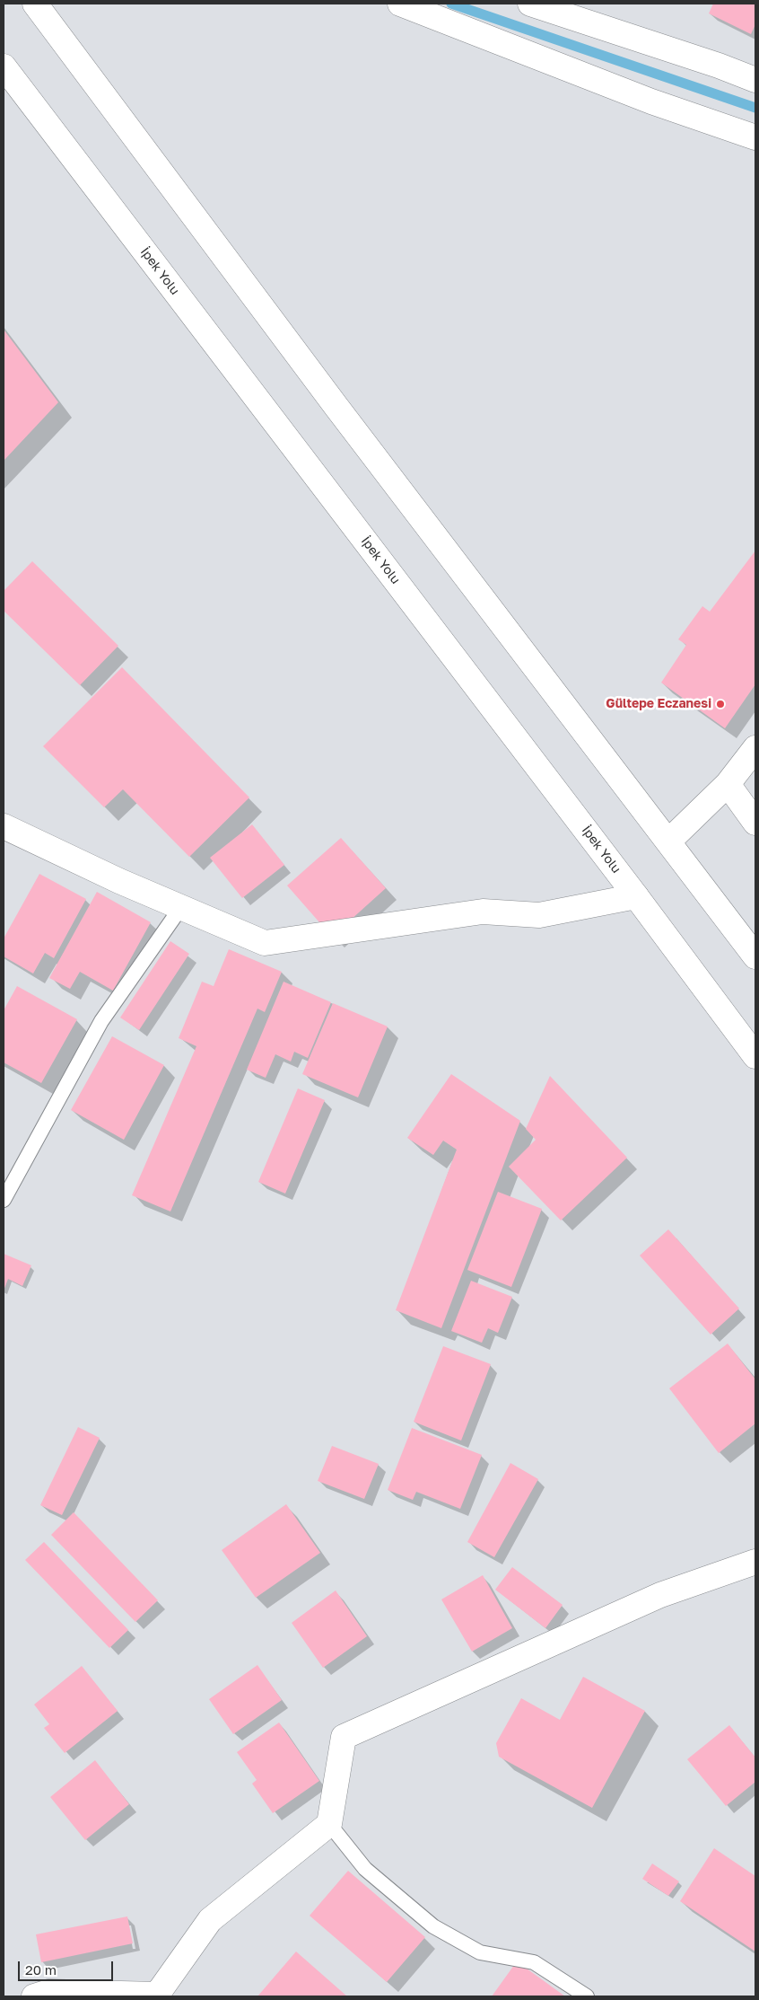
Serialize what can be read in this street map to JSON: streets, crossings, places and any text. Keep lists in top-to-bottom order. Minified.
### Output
{"streets":{"main road":["İpek Yolu"]},"places":["Gültepe Eczanesi"],"scale_bar":"20 m"}
